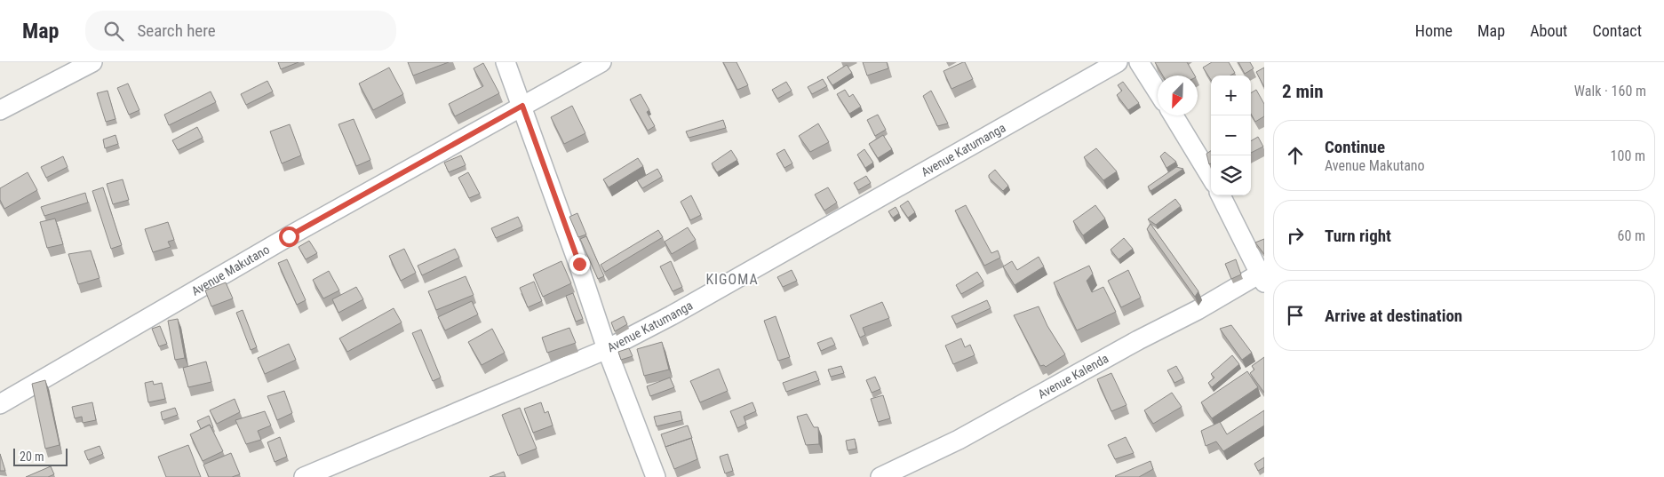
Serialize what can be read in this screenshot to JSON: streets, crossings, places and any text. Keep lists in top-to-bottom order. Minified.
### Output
{"streets":{"street":["Avenue Katumanga","Avenue Makutano","Avenue Kalenda"]},"districts":["KIGOMA"],"scale_bar":"20 m","north":"bottom left","page":{"header":"Map","search":"Search here","nav":["Home","Map","About","Contact"],"heading":["2 min","Walk · 160 m"],"map_buttons":["+","−"],"list":[["Continue","Avenue Makutano","100 m"],["Turn right","60 m"],"Arrive at destination"],"scale":"20 m"}}
